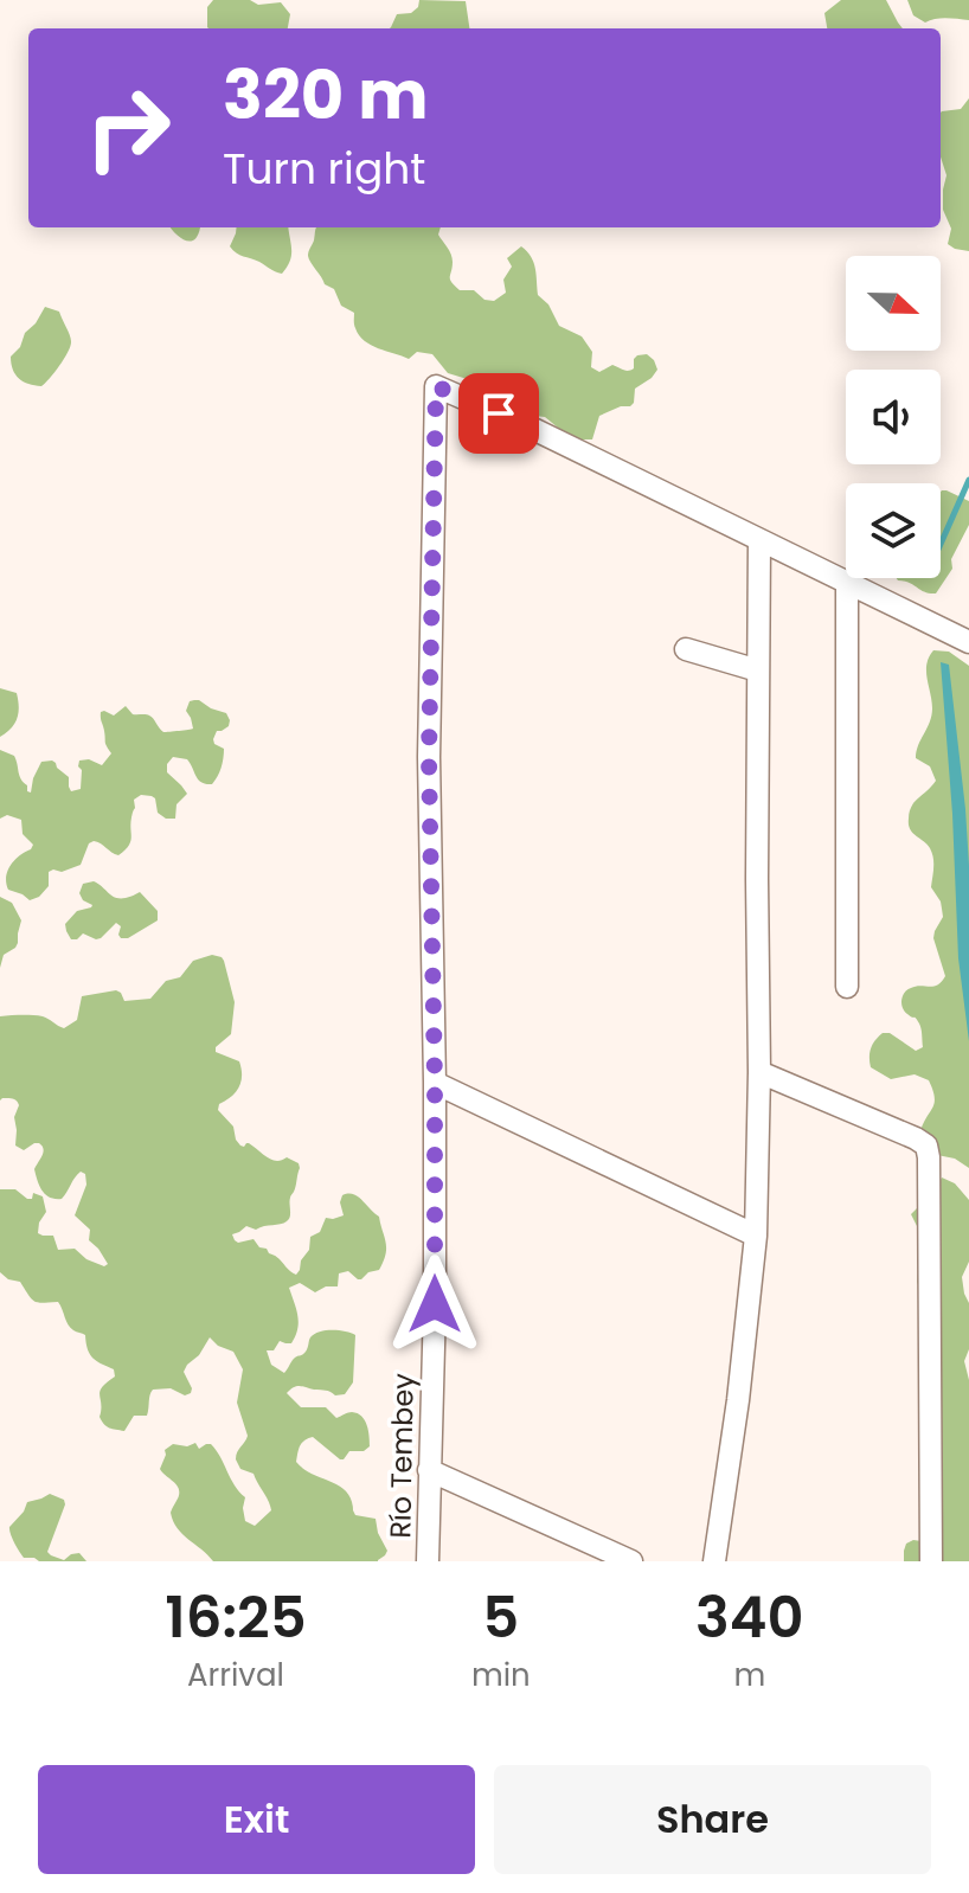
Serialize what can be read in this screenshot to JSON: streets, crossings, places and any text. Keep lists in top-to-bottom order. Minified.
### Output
{"streets":{"street":["Río Tembey"]},"north":"right","page":{"turn":["320 m","Turn right"],"eta":["16:25","Arrival","5","min","340","m"],"buttons":["Exit","Share"]}}
